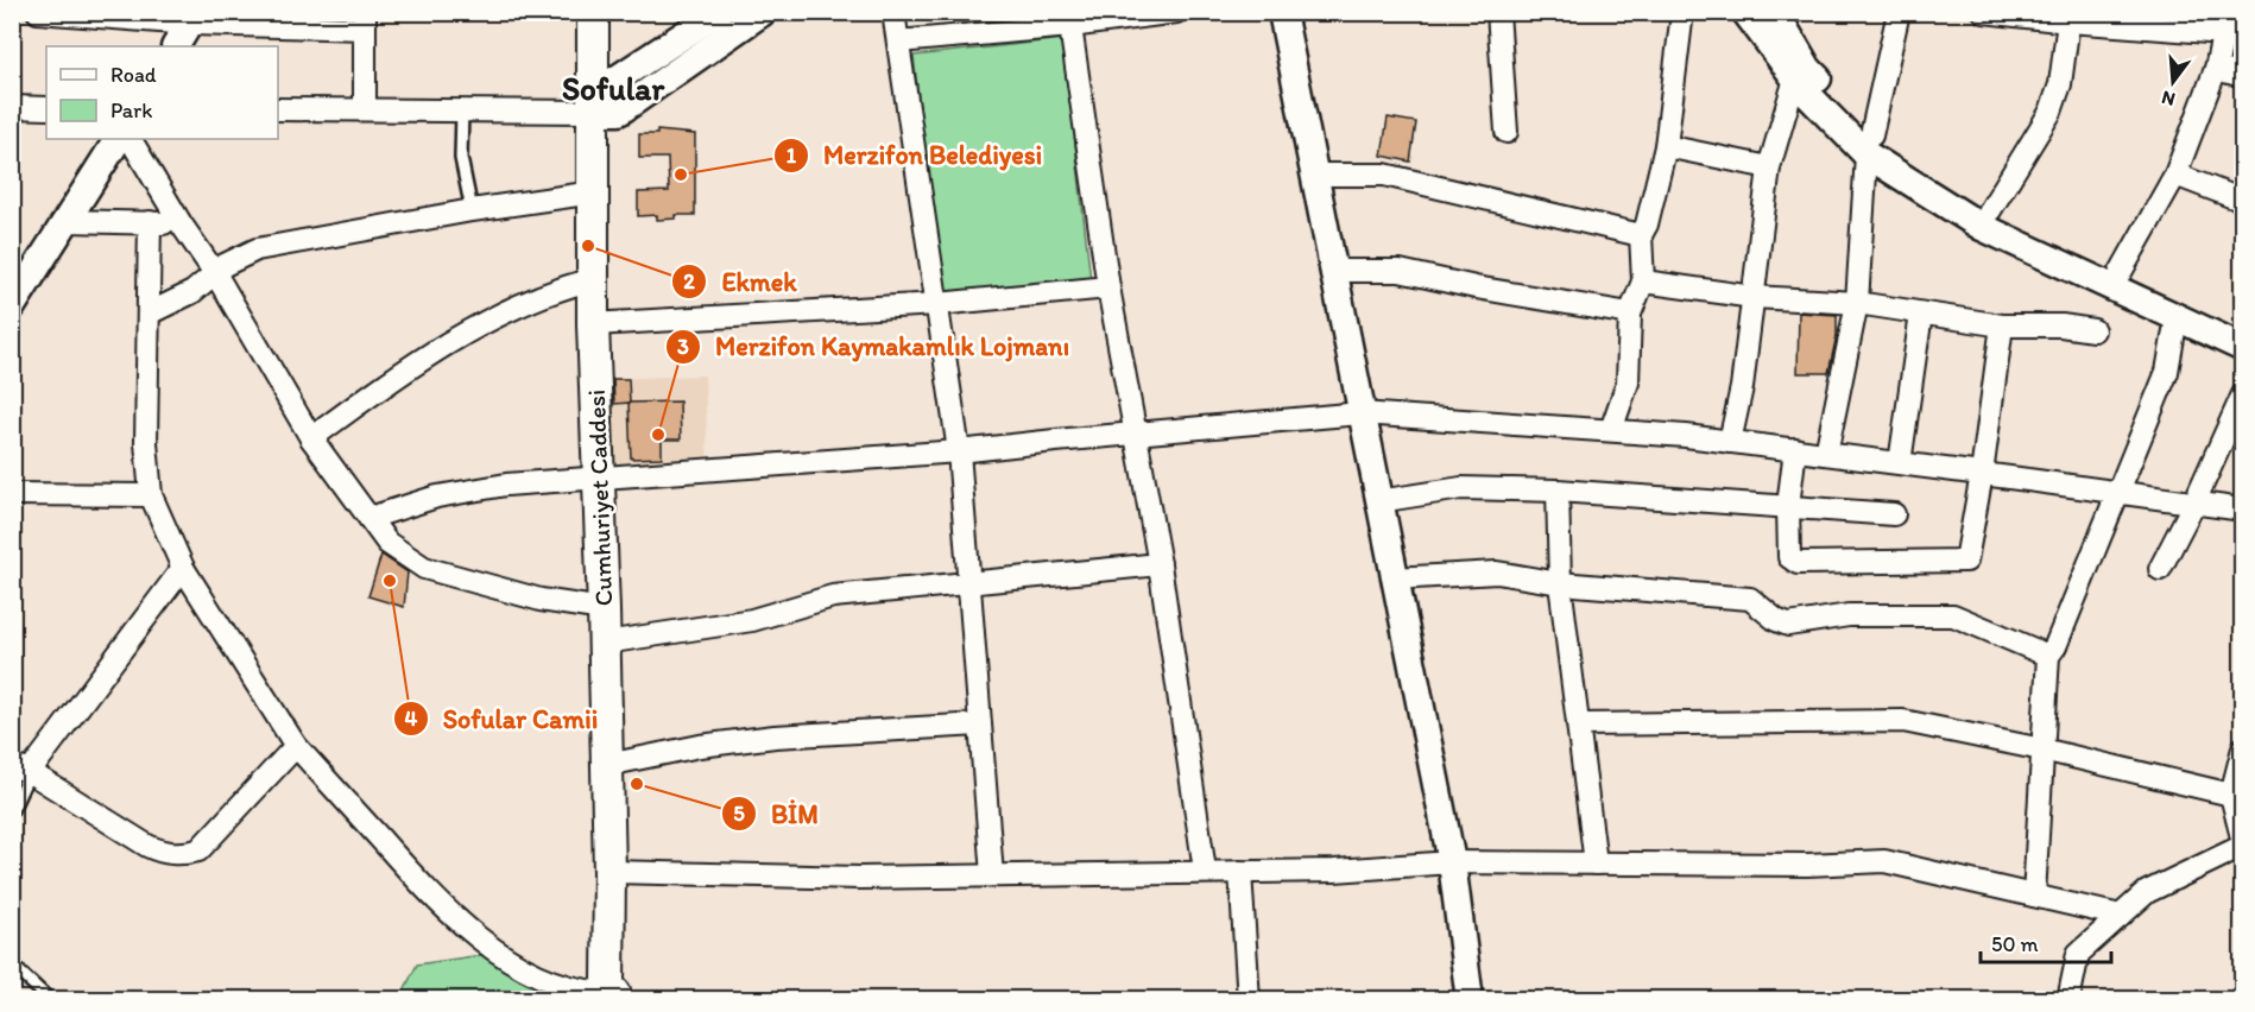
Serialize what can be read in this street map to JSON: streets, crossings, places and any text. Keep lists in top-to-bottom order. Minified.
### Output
{"streets":{"main road":["Cumhuriyet Caddesi"]},"districts":["Sofular"],"places":["Merzifon Belediyesi","Ekmek","Merzifon Kaymakamlık Lojmanı","Sofular Camii","BİM"],"legend":["Road","Park"],"scale_bar":"50 m","north":"bottom"}
